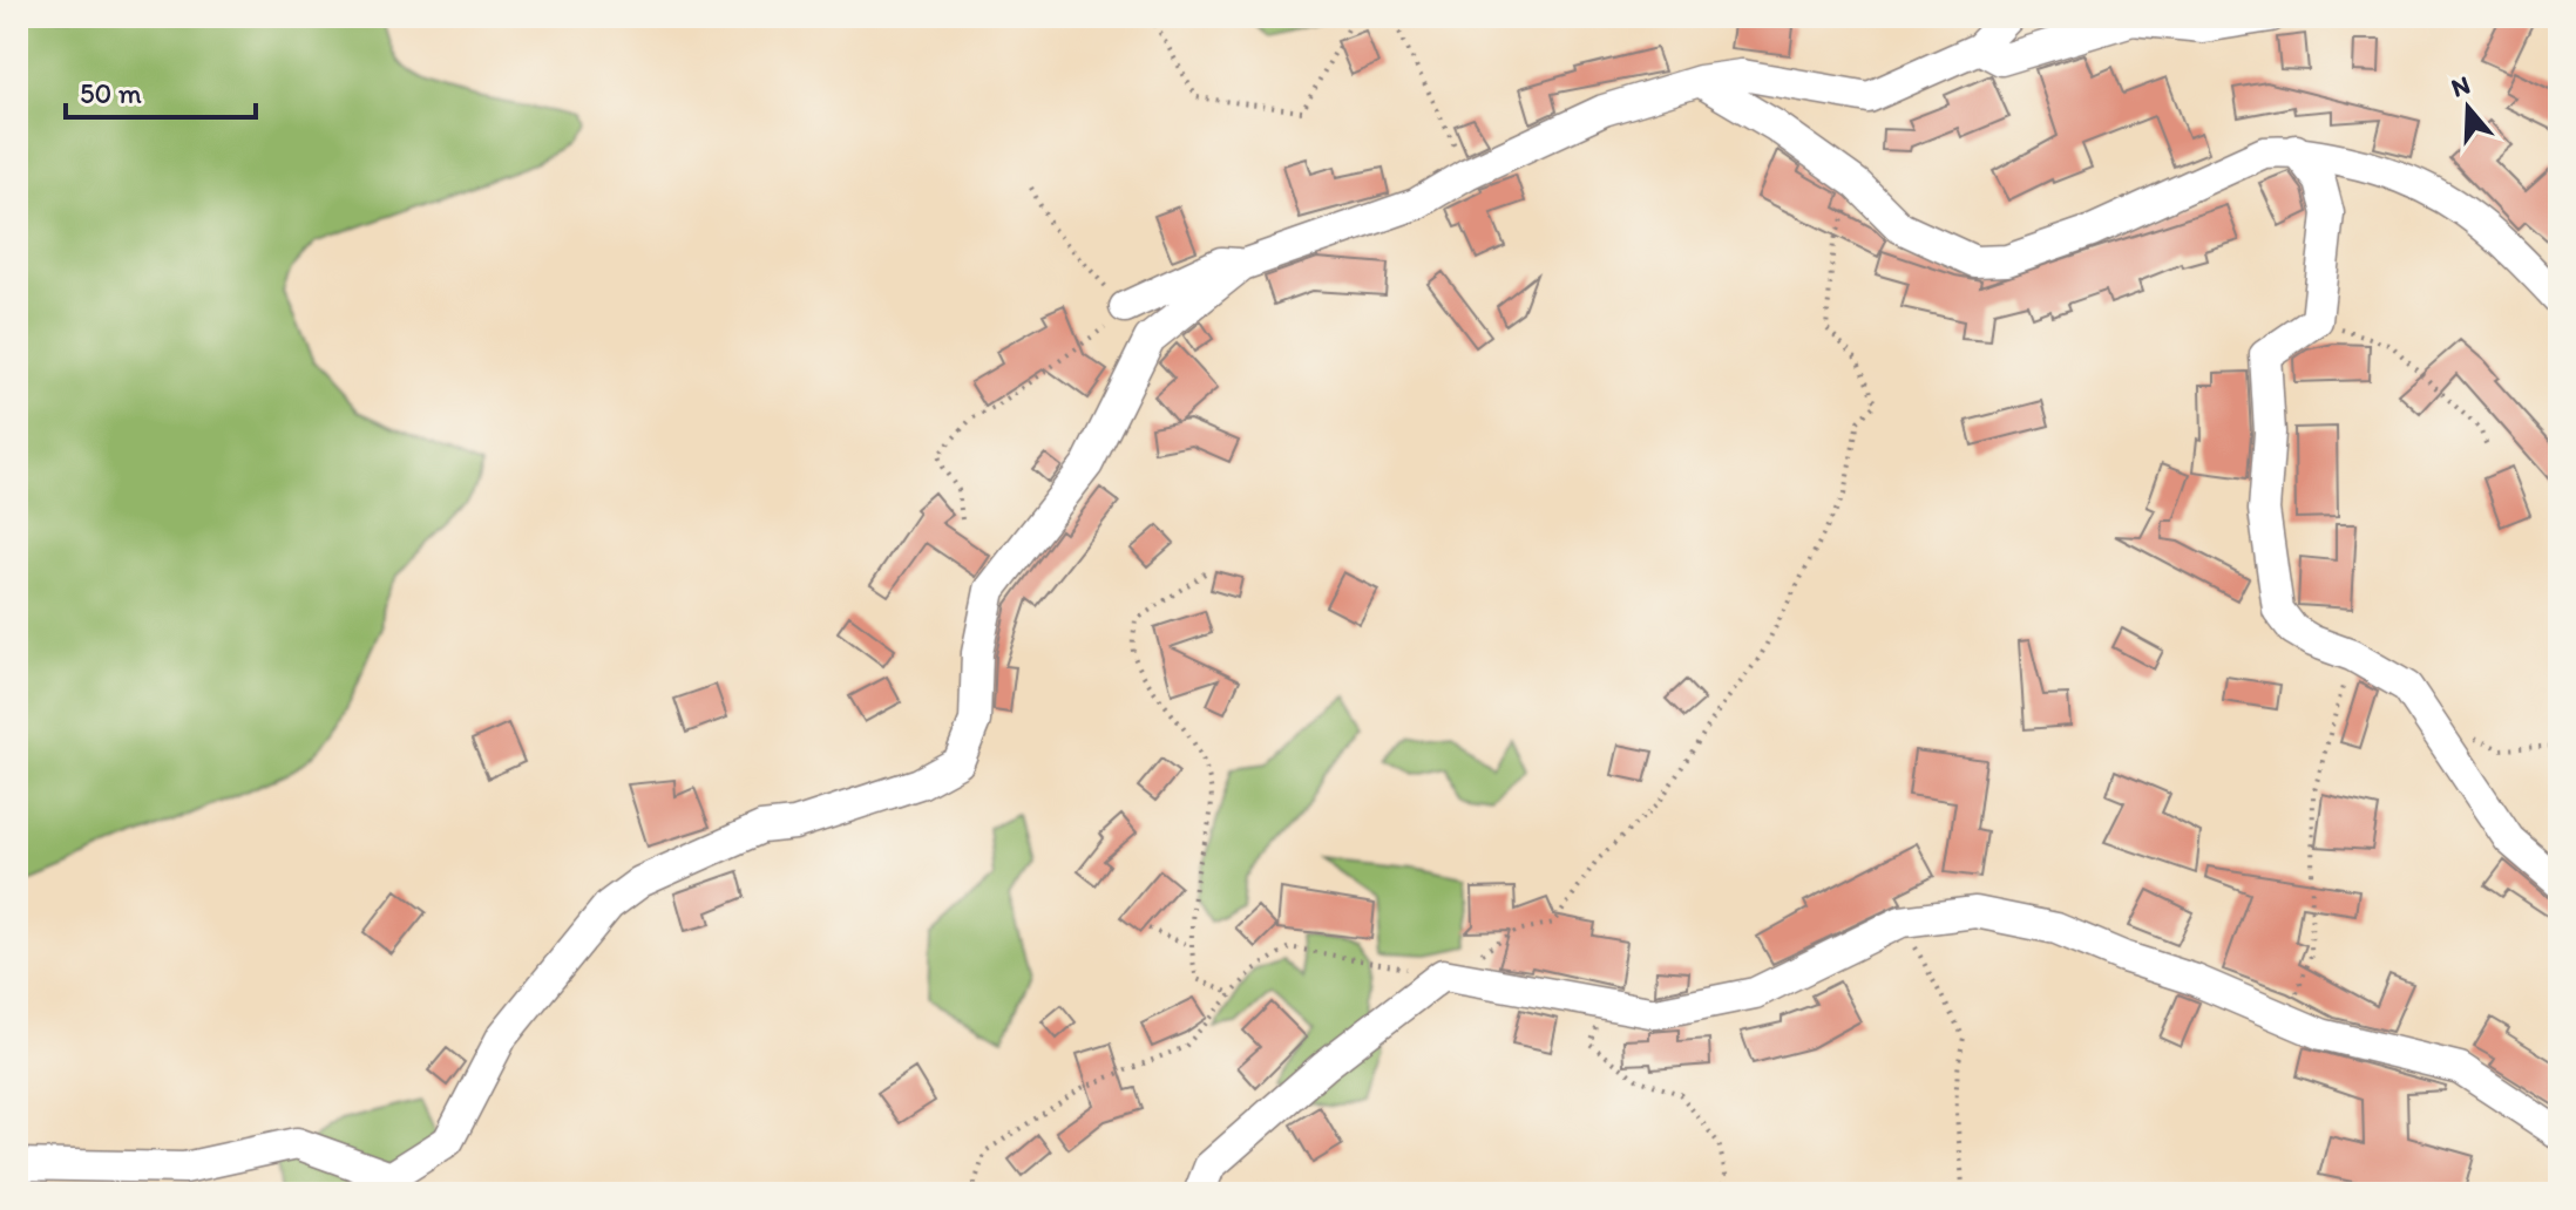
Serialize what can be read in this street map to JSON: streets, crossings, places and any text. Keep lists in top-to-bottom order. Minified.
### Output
{"scale_bar":"50 m","north":"top"}
